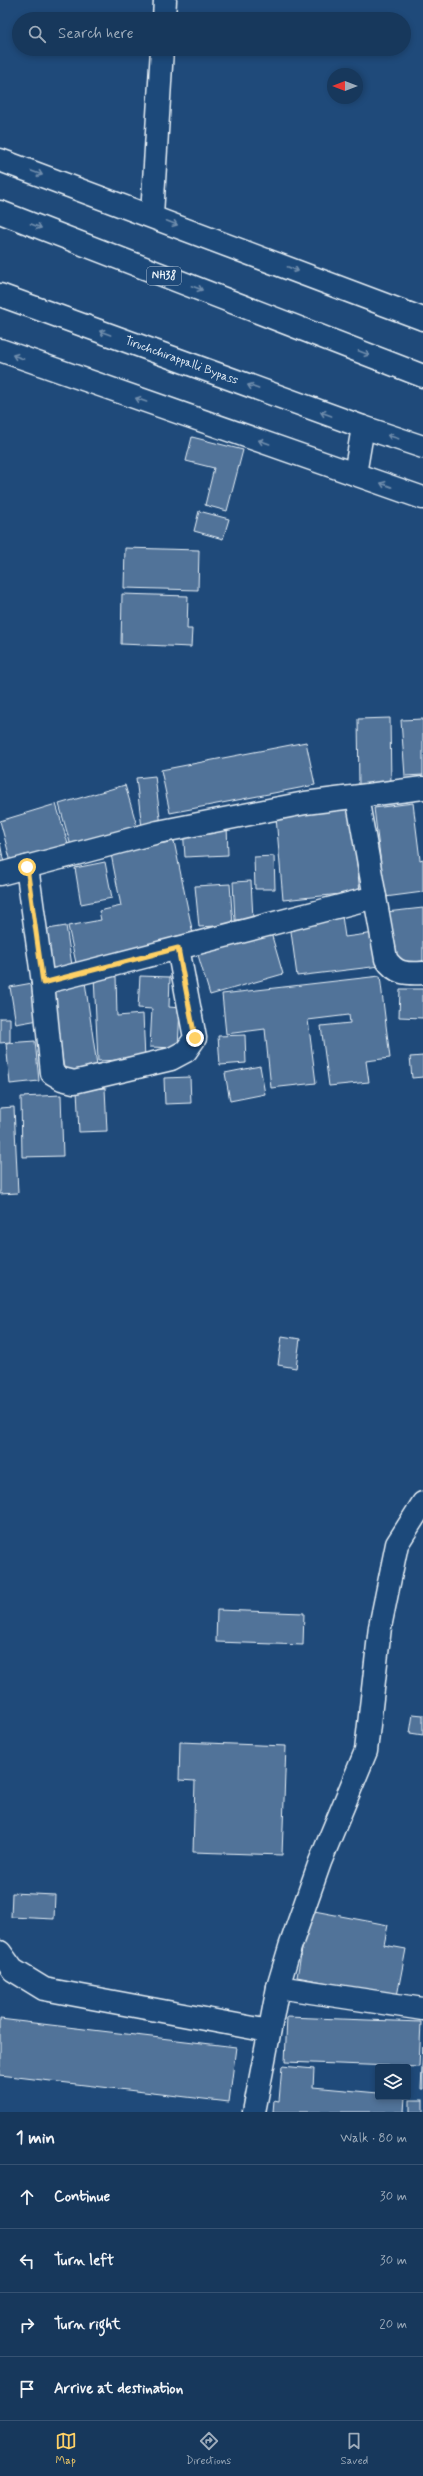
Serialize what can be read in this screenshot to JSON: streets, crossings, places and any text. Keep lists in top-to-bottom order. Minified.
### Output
{"streets":{"main road":["NH38","Tiruchchirappalli Bypass"]},"north":"left","page":{"search":"Search here","heading":["1 min","Walk · 80 m"],"list":[["Continue","30 m"],["Turn left","30 m"],["Turn right","20 m"],"Arrive at destination"],"nav":["Map","Directions","Saved"]}}
